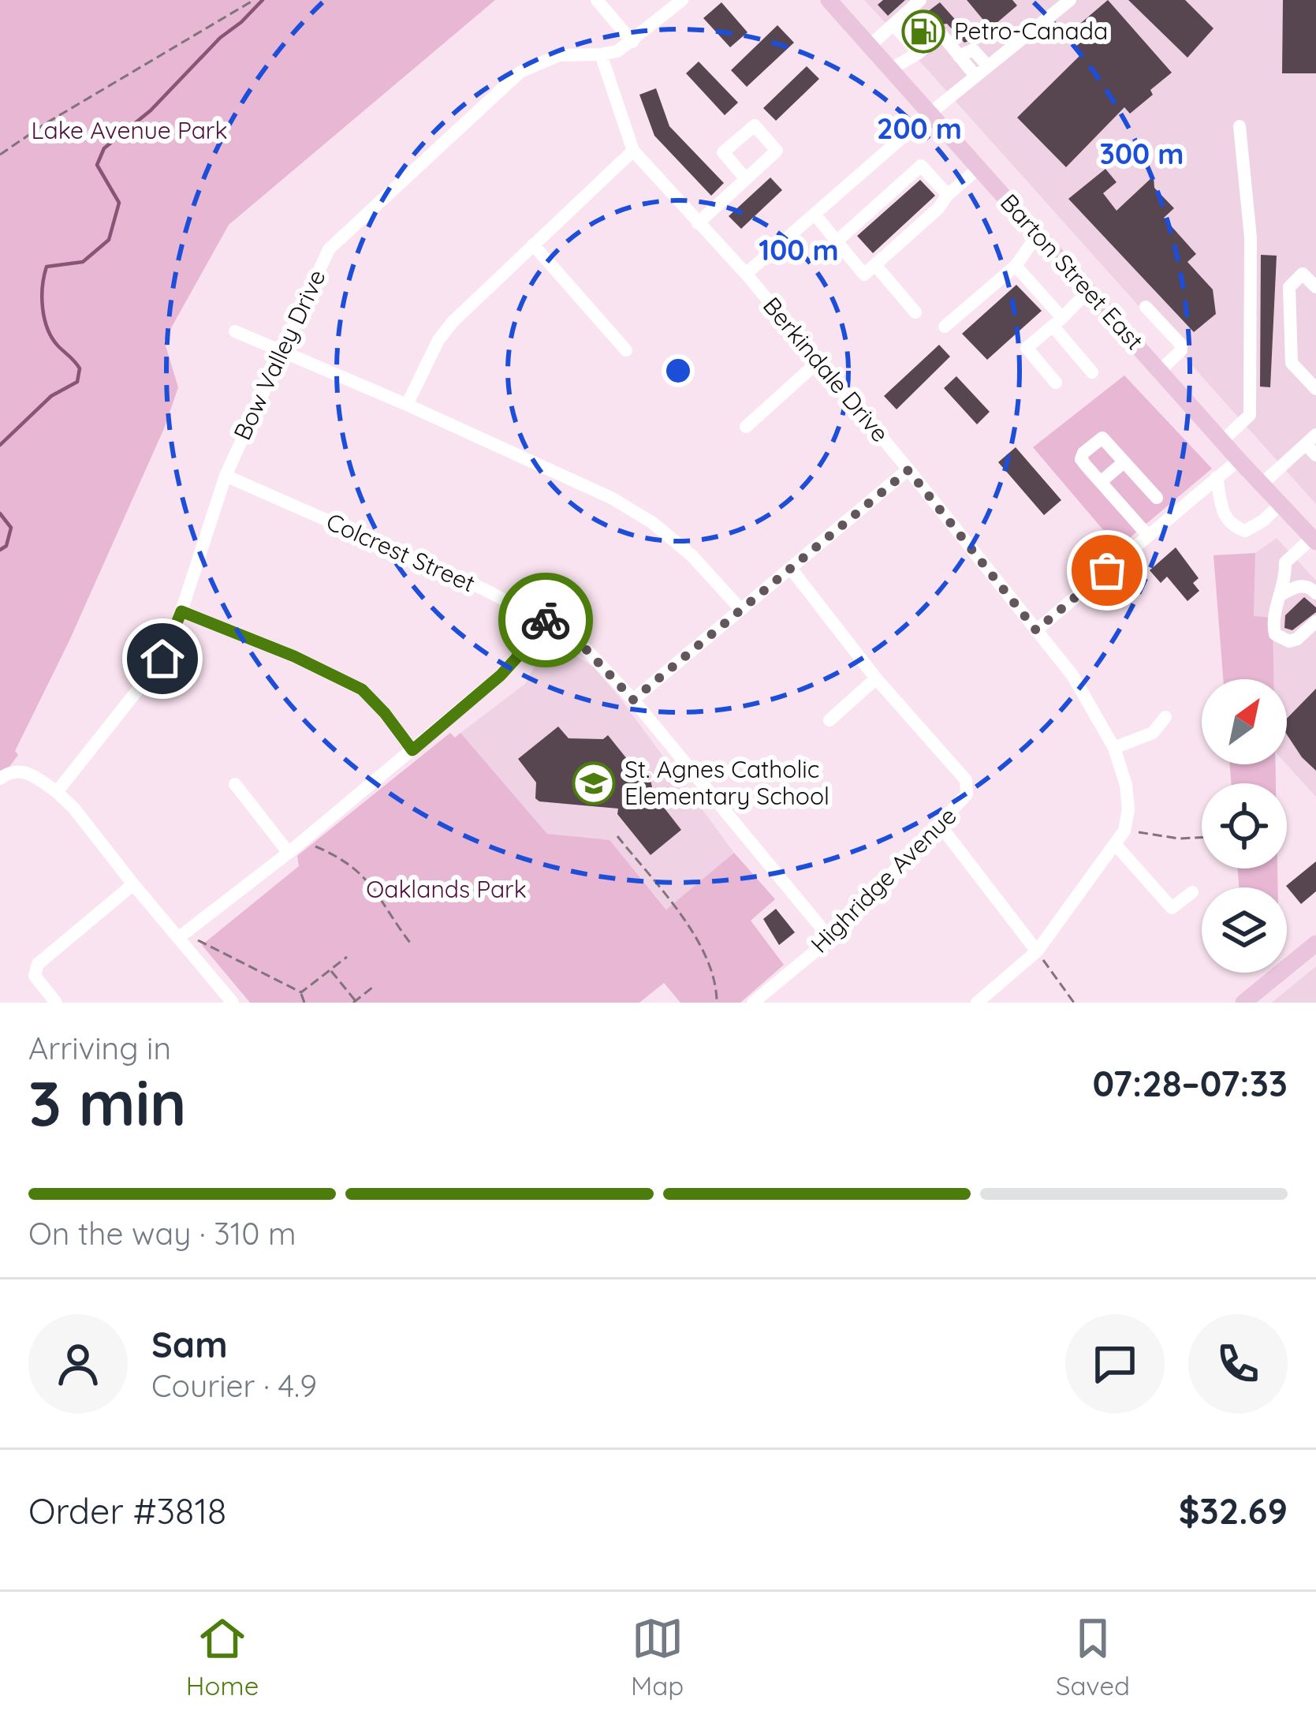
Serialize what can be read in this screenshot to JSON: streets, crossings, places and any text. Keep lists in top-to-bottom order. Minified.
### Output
{"streets":{"main road":["Barton Street East"],"street":["Bow Valley Drive","Berkindale Drive","Colcrest Street","Highridge Avenue"]},"crossings":[["Bow Valley Drive","Berkindale Drive"],["Bow Valley Drive","Colcrest Street"],["Colcrest Street","Highridge Avenue"]],"parks":["Lake Avenue Park","Oaklands Park"],"places":{"fuel station":["Petro-Canada"],"school or university":["St. Agnes Catholic Elementary School"]},"north":"top right","page":{"heading":["3 min","Arriving in","07:28–07:33"],"panel":["Sam","Courier · 4.9","Order #3818","$32.69"],"bar":"On the way · 310 m","tabs":["Home","Map","Saved"]},"rings":["200 m","300 m","100 m"]}
